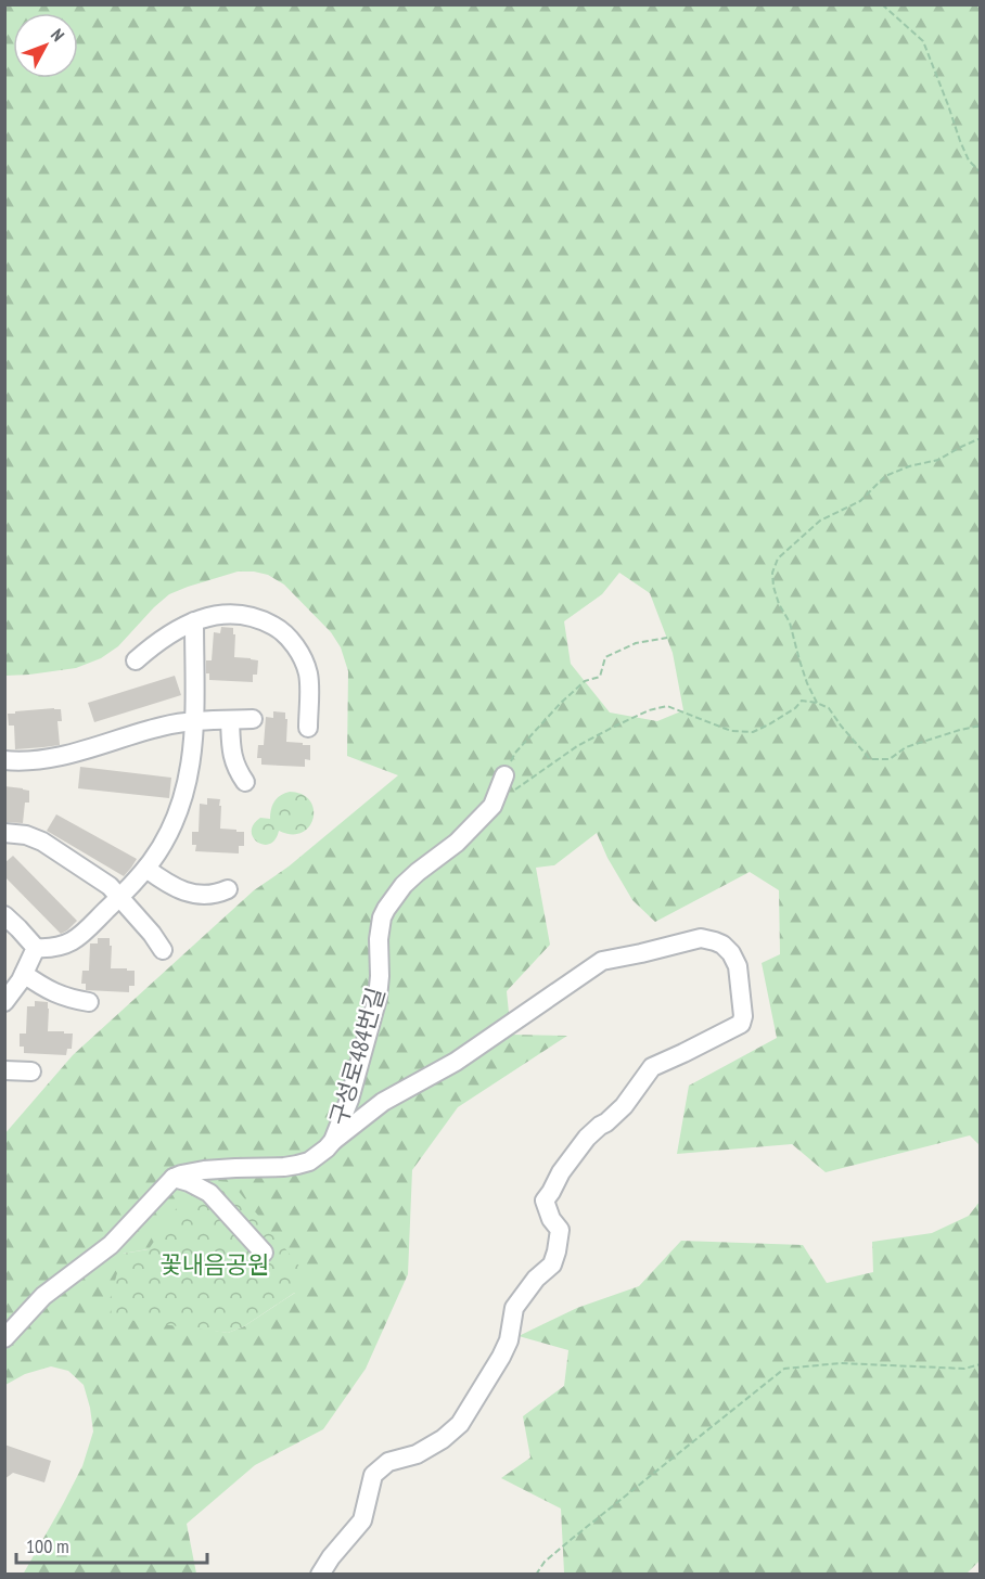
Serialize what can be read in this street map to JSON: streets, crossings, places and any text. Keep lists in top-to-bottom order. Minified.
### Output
{"streets":{"street":["구성로484번길"]},"parks":["꽃내음공원"],"scale_bar":"100 m","north":"top right"}
